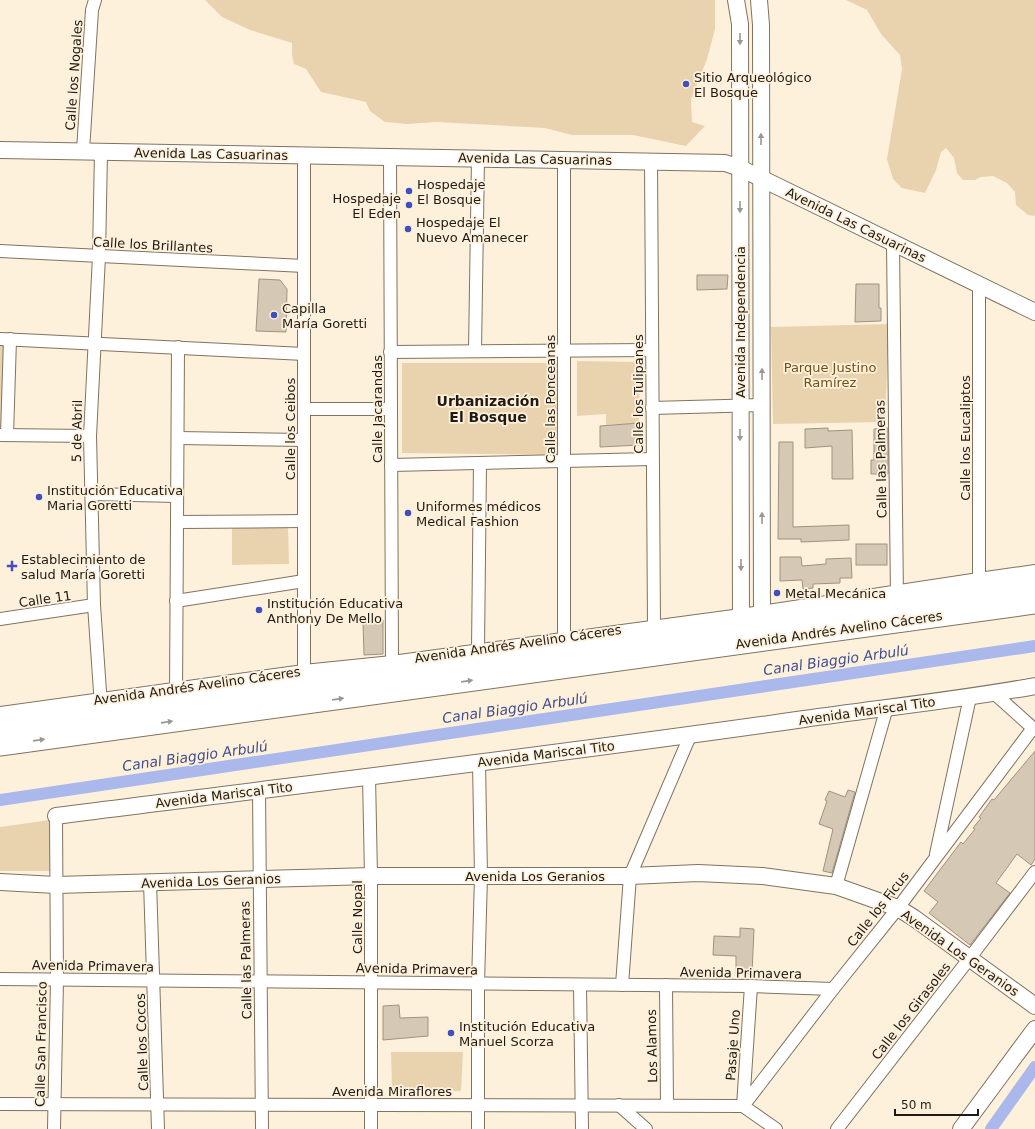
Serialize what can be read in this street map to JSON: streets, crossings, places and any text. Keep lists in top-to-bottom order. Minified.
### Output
{"streets":{"highway":["Avenida Andrés Avelino Cáceres"],"street":["Calle los Nogales","Avenida Las Casuarinas","Calle los Brillantes","Avenida Independencia","Calle los Tulipanes","Calle las Ponceanas","Calle Jacarandas","Calle los Ceibos","5 de Abril","Calle los Eucaliptos","Calle las Palmeras","Calle 11","Avenida Mariscal Tito","Avenida Los Geranios","Calle los Ficus","Calle Nopal","Avenida Primavera","Calle los Girasoles","Calle los Cocos","Calle San Francisco","Pasaje Uno","Los Alamos","Avenida Miraflores"]},"crossings":[["Calle los Nogales","Avenida Las Casuarinas"],["Avenida Las Casuarinas","Avenida Independencia"],["Avenida Las Casuarinas","Calle los Tulipanes"],["Avenida Las Casuarinas","Calle las Ponceanas"],["Avenida Las Casuarinas","Calle Jacarandas"],["Avenida Las Casuarinas","Calle los Ceibos"],["Avenida Las Casuarinas","5 de Abril"],["Avenida Las Casuarinas","Calle los Eucaliptos"],["Avenida Las Casuarinas","Calle las Palmeras"],["Calle los Brillantes","Calle los Ceibos"],["Calle los Brillantes","5 de Abril"],["Avenida Independencia","Avenida Andrés Avelino Cáceres"],["Calle los Tulipanes","Avenida Andrés Avelino Cáceres"],["Calle las Ponceanas","Avenida Andrés Avelino Cáceres"],["Calle Jacarandas","Avenida Andrés Avelino Cáceres"],["Calle los Ceibos","Avenida Andrés Avelino Cáceres"],["5 de Abril","Calle 11"],["5 de Abril","Avenida Andrés Avelino Cáceres"],["Calle los Eucaliptos","Avenida Andrés Avelino Cáceres"],["Calle las Palmeras","Avenida Andrés Avelino Cáceres"],["Calle las Palmeras","Avenida Mariscal Tito"],["Calle las Palmeras","Avenida Los Geranios"],["Calle las Palmeras","Avenida Primavera"],["Calle las Palmeras","Avenida Miraflores"],["Avenida Mariscal Tito","Calle Nopal"],["Avenida Mariscal Tito","Calle San Francisco"],["Avenida Los Geranios","Calle los Ficus"],["Avenida Los Geranios","Calle Nopal"],["Avenida Los Geranios","Calle los Girasoles"],["Avenida Los Geranios","Calle los Cocos"],["Avenida Los Geranios","Calle San Francisco"],["Calle los Ficus","Avenida Primavera"],["Calle los Ficus","Pasaje Uno"],["Calle los Ficus","Avenida Miraflores"],["Calle Nopal","Avenida Primavera"],["Calle Nopal","Avenida Miraflores"],["Avenida Primavera","Calle los Cocos"],["Avenida Primavera","Calle San Francisco"],["Avenida Primavera","Pasaje Uno"],["Avenida Primavera","Los Alamos"],["Calle los Cocos","Avenida Miraflores"],["Calle San Francisco","Avenida Miraflores"],["Pasaje Uno","Avenida Miraflores"],["Los Alamos","Avenida Miraflores"]],"districts":["Urbanización El Bosque"],"water":["Canal Biaggio Arbulú"],"parks":["Parque Justino Ramírez"],"places":{"other":["Sitio Arqueológico El Bosque","Hospedaje El Bosque","Hospedaje El Eden","Hospedaje El Nuevo Amanecer","Capilla María Goretti","Institución Educativa Maria Goretti","Uniformes médicos Medical Fashion","Metal Mecánica","Institución Educativa Anthony De Mello","Institución Educativa Manuel Scorza"],"health":["Establecimiento de salud María Goretti"]},"scale_bar":"50 m"}
